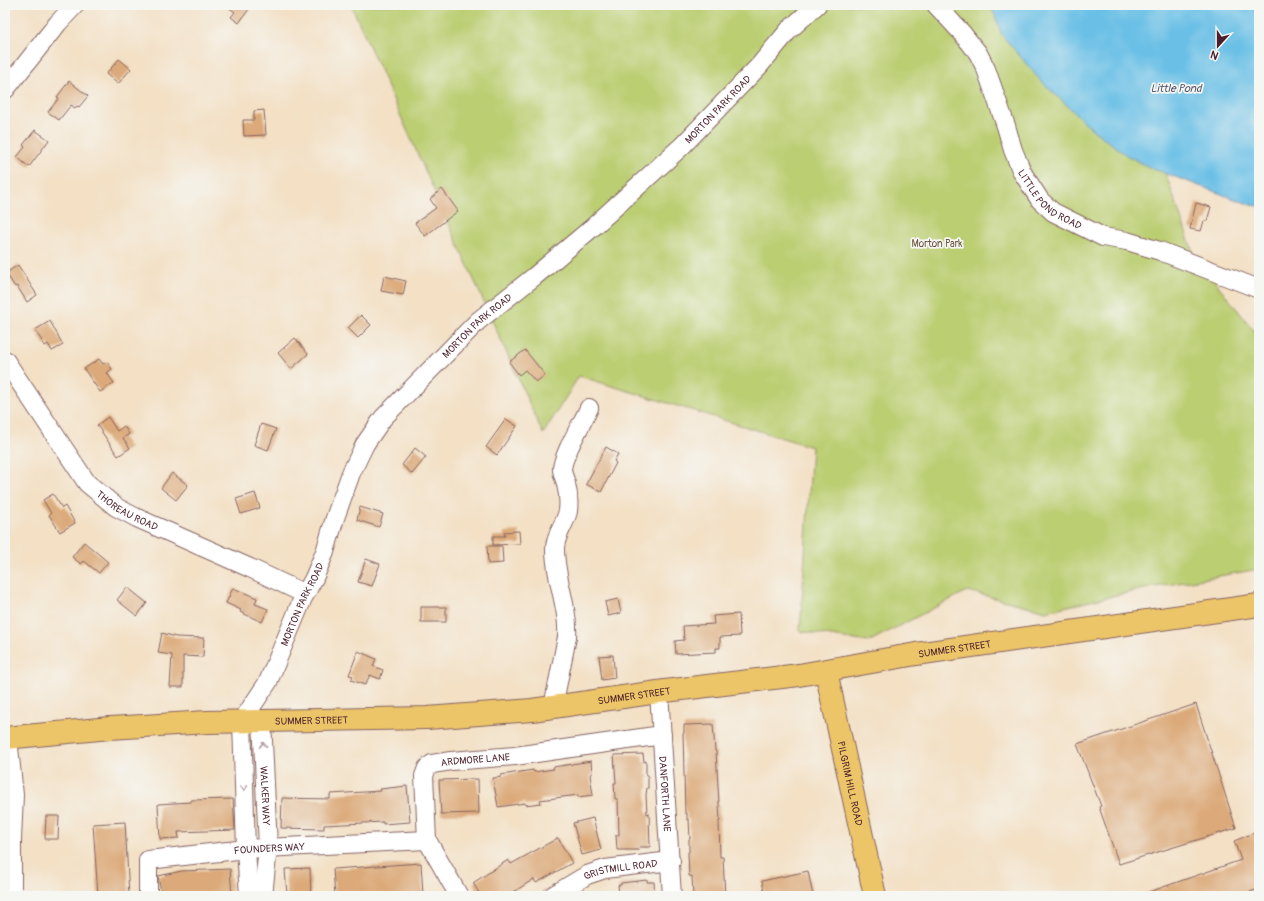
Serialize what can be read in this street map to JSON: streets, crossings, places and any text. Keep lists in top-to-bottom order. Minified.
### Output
{"streets":{"main road":["SUMMER STREET","PILGRIM HILL ROAD"],"street":["MORTON PARK ROAD","LITTLE POND ROAD","THOREAU ROAD","ARDMORE LANE","DANFORTH LANE","WALKER WAY","FOUNDERS WAY","GRISTMILL ROAD"]},"crossings":[["MORTON PARK ROAD","THOREAU ROAD"],["MORTON PARK ROAD","SUMMER STREET"],["MORTON PARK ROAD","WALKER WAY"],["SUMMER STREET","PILGRIM HILL ROAD"],["SUMMER STREET","DANFORTH LANE"],["SUMMER STREET","WALKER WAY"],["ARDMORE LANE","DANFORTH LANE"],["ARDMORE LANE","FOUNDERS WAY"],["DANFORTH LANE","GRISTMILL ROAD"],["WALKER WAY","FOUNDERS WAY"]],"water":["Little Pond"],"parks":["Morton Park"],"north":"bottom"}
